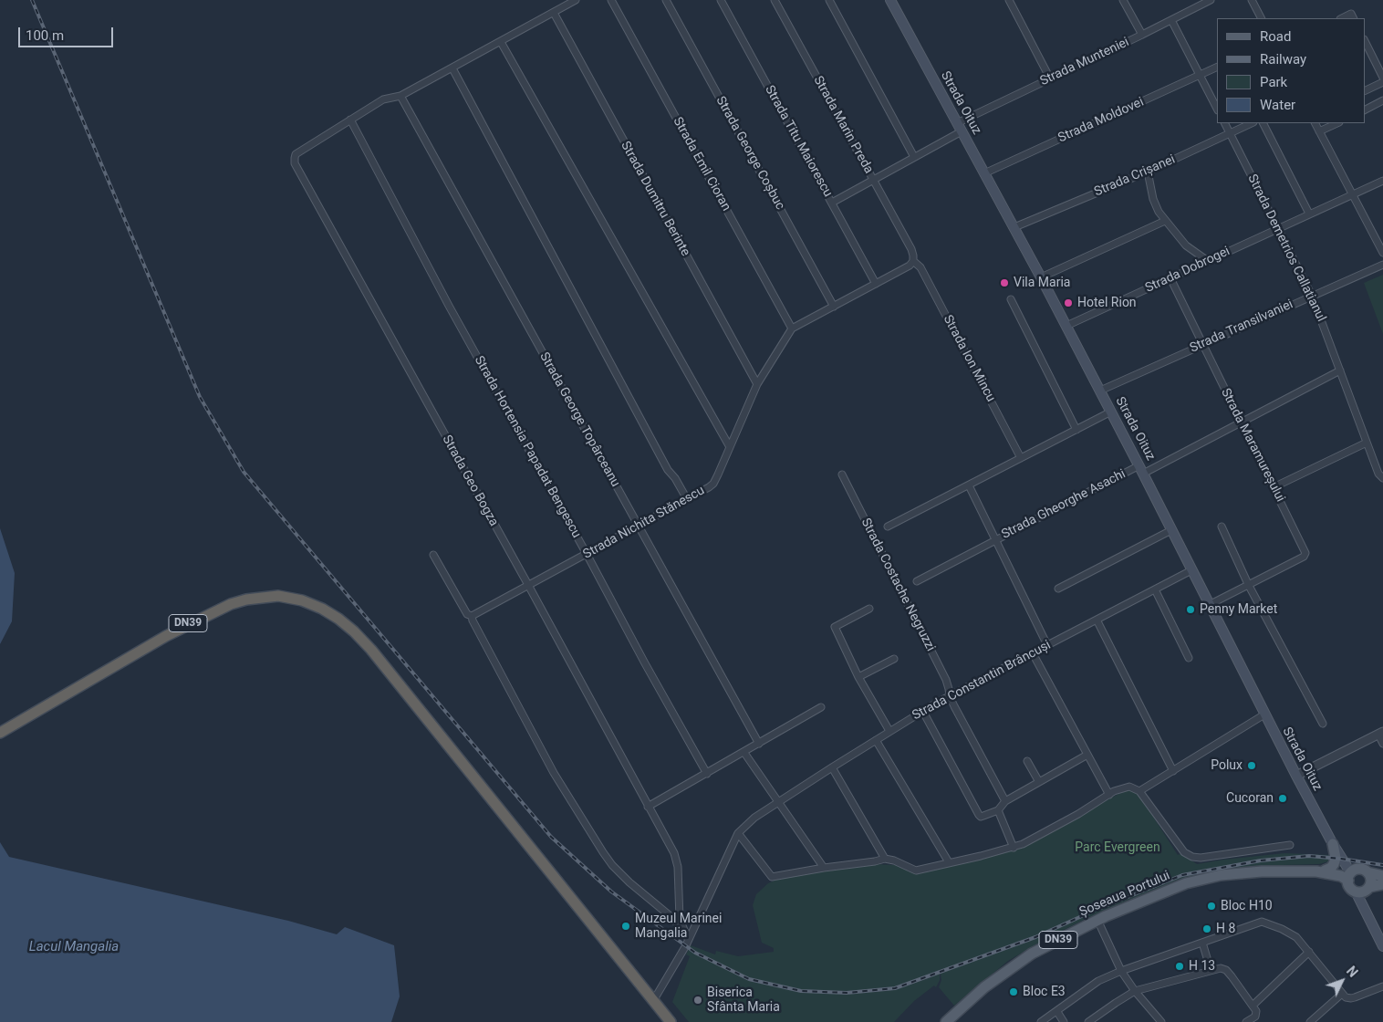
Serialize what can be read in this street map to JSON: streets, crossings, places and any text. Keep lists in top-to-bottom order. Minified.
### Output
{"streets":{"highway":["DN39"],"main road":["Strada Oituz","Șoseaua Portului"],"street":["Strada Munteniei","Strada Moldovei","Strada Marin Preda","Strada Titu Maiorescu","Strada George Coșbuc","Strada Emil Cioran","Strada Crișanei","Strada Dumitru Berinte","Strada Demetrios Callatianul","Strada Dobrogei","Strada Transilvaniei","Strada Ion Mincu","Strada George Topârceanu","Strada Maramureșului","Strada Hortensia Papadat Bengescu","Strada Geo Bogza","Strada Gheorghe Asachi","Strada Nichita Stănescu","Strada Costache Negruzzi","Strada Constantin Brâncuși"]},"crossings":[["Strada Munteniei","Strada Oituz"],["Strada Oituz","Strada Moldovei"],["Strada Oituz","Strada Crișanei"],["Strada Oituz","Strada Dobrogei"],["Strada Oituz","Strada Transilvaniei"],["Strada Oituz","Strada Maramureșului"],["Strada Oituz","Strada Gheorghe Asachi"],["Strada Oituz","DN39"],["Strada Oituz","Strada Constantin Brâncuși"],["Strada Oituz","Șoseaua Portului"],["Strada Marin Preda","Strada Ion Mincu"],["Strada Emil Cioran","Strada Nichita Stănescu"],["Strada Crișanei","Strada Demetrios Callatianul"],["Strada Dumitru Berinte","Strada Nichita Stănescu"],["Strada Demetrios Callatianul","Strada Dobrogei"],["Strada Demetrios Callatianul","Strada Transilvaniei"],["Strada Demetrios Callatianul","Strada Gheorghe Asachi"],["Strada Dobrogei","Strada Maramureșului"],["Strada Transilvaniei","Strada Maramureșului"],["Strada George Topârceanu","Strada Nichita Stănescu"],["Strada Maramureșului","Strada Gheorghe Asachi"],["Strada Hortensia Papadat Bengescu","Strada Geo Bogza"],["Strada Hortensia Papadat Bengescu","Strada Nichita Stănescu"],["Strada Geo Bogza","Strada Nichita Stănescu"],["Strada Gheorghe Asachi","Strada Constantin Brâncuși"],["Strada Costache Negruzzi","Strada Constantin Brâncuși"],["DN39","Șoseaua Portului"]],"water":["Lacul Mangalia"],"parks":["Parc Evergreen"],"places":["Vila Maria","Hotel Rion","Penny Market","Polux","Cucoran","Bloc H10","Muzeul Marinei Mangalia","H 8","H 13","Bloc E3","Biserica Sfânta Maria"],"legend":["Road","Railway","Park","Water"],"scale_bar":"100 m","north":"top right"}
